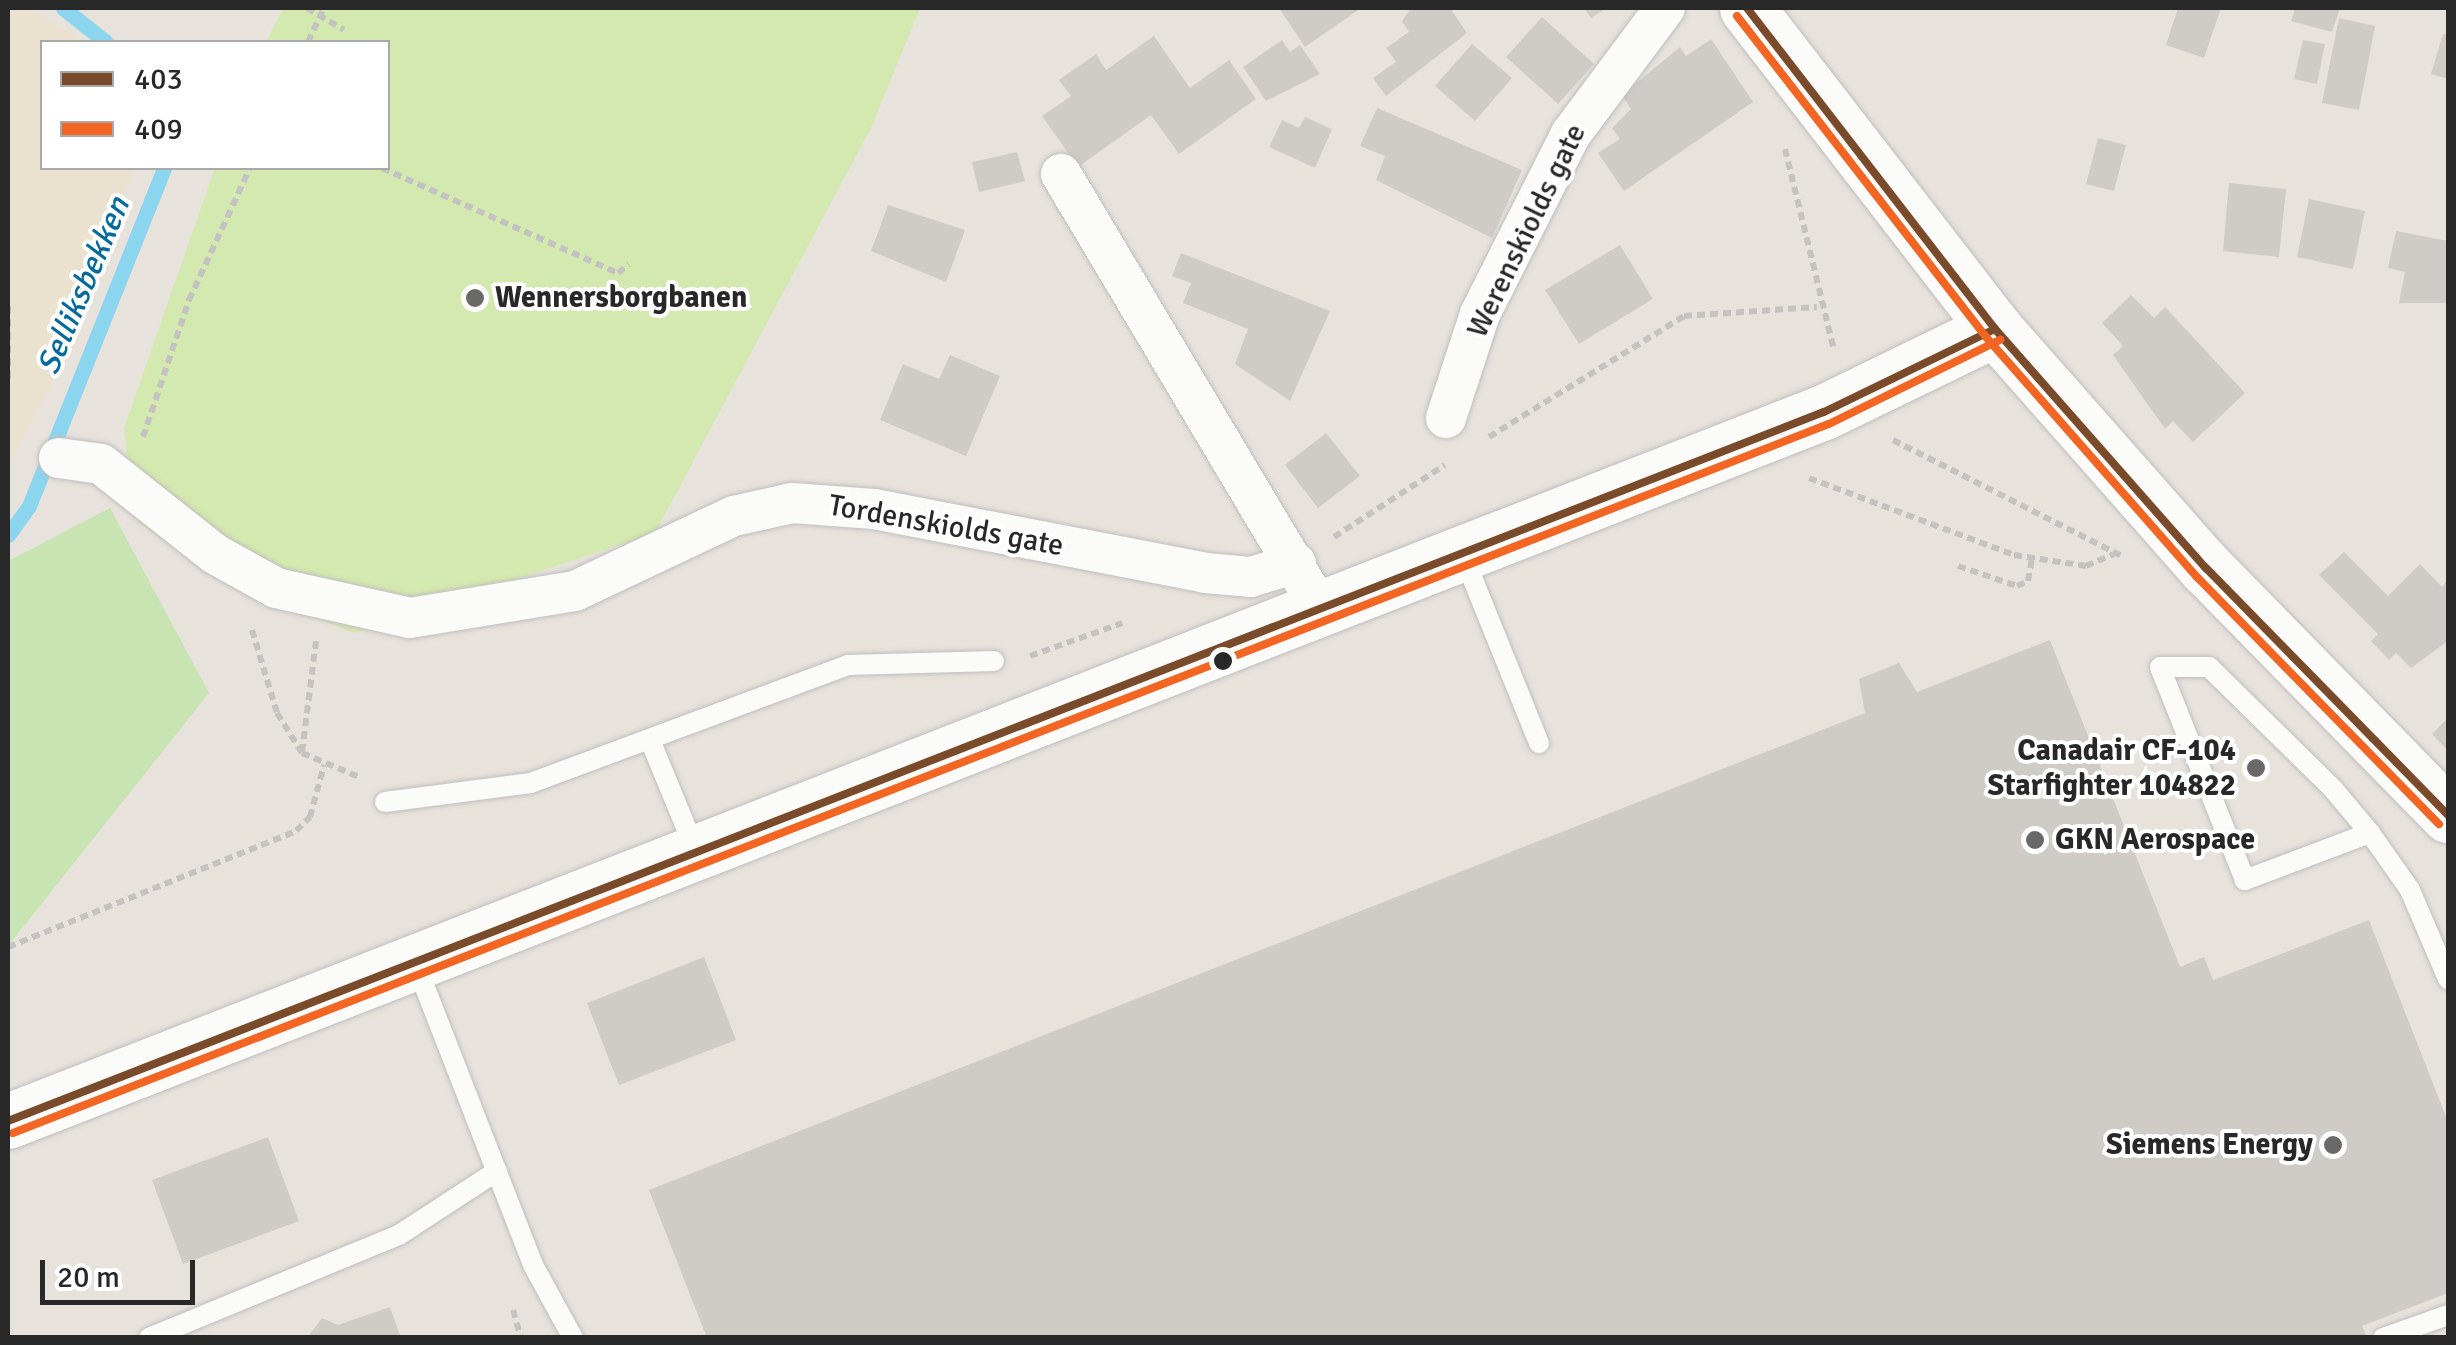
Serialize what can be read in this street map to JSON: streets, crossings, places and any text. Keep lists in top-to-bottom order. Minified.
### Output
{"streets":{"street":["Werenskiolds gate","Tordenskiolds gate"]},"water":["Selliksbekken"],"places":["Wennersborgbanen","Canadair CF-104 Starfighter 104822","GKN Aerospace","Siemens Energy"],"lines":["transit line 403","transit line 409"],"legend":["403","409"],"scale_bar":"20 m"}
